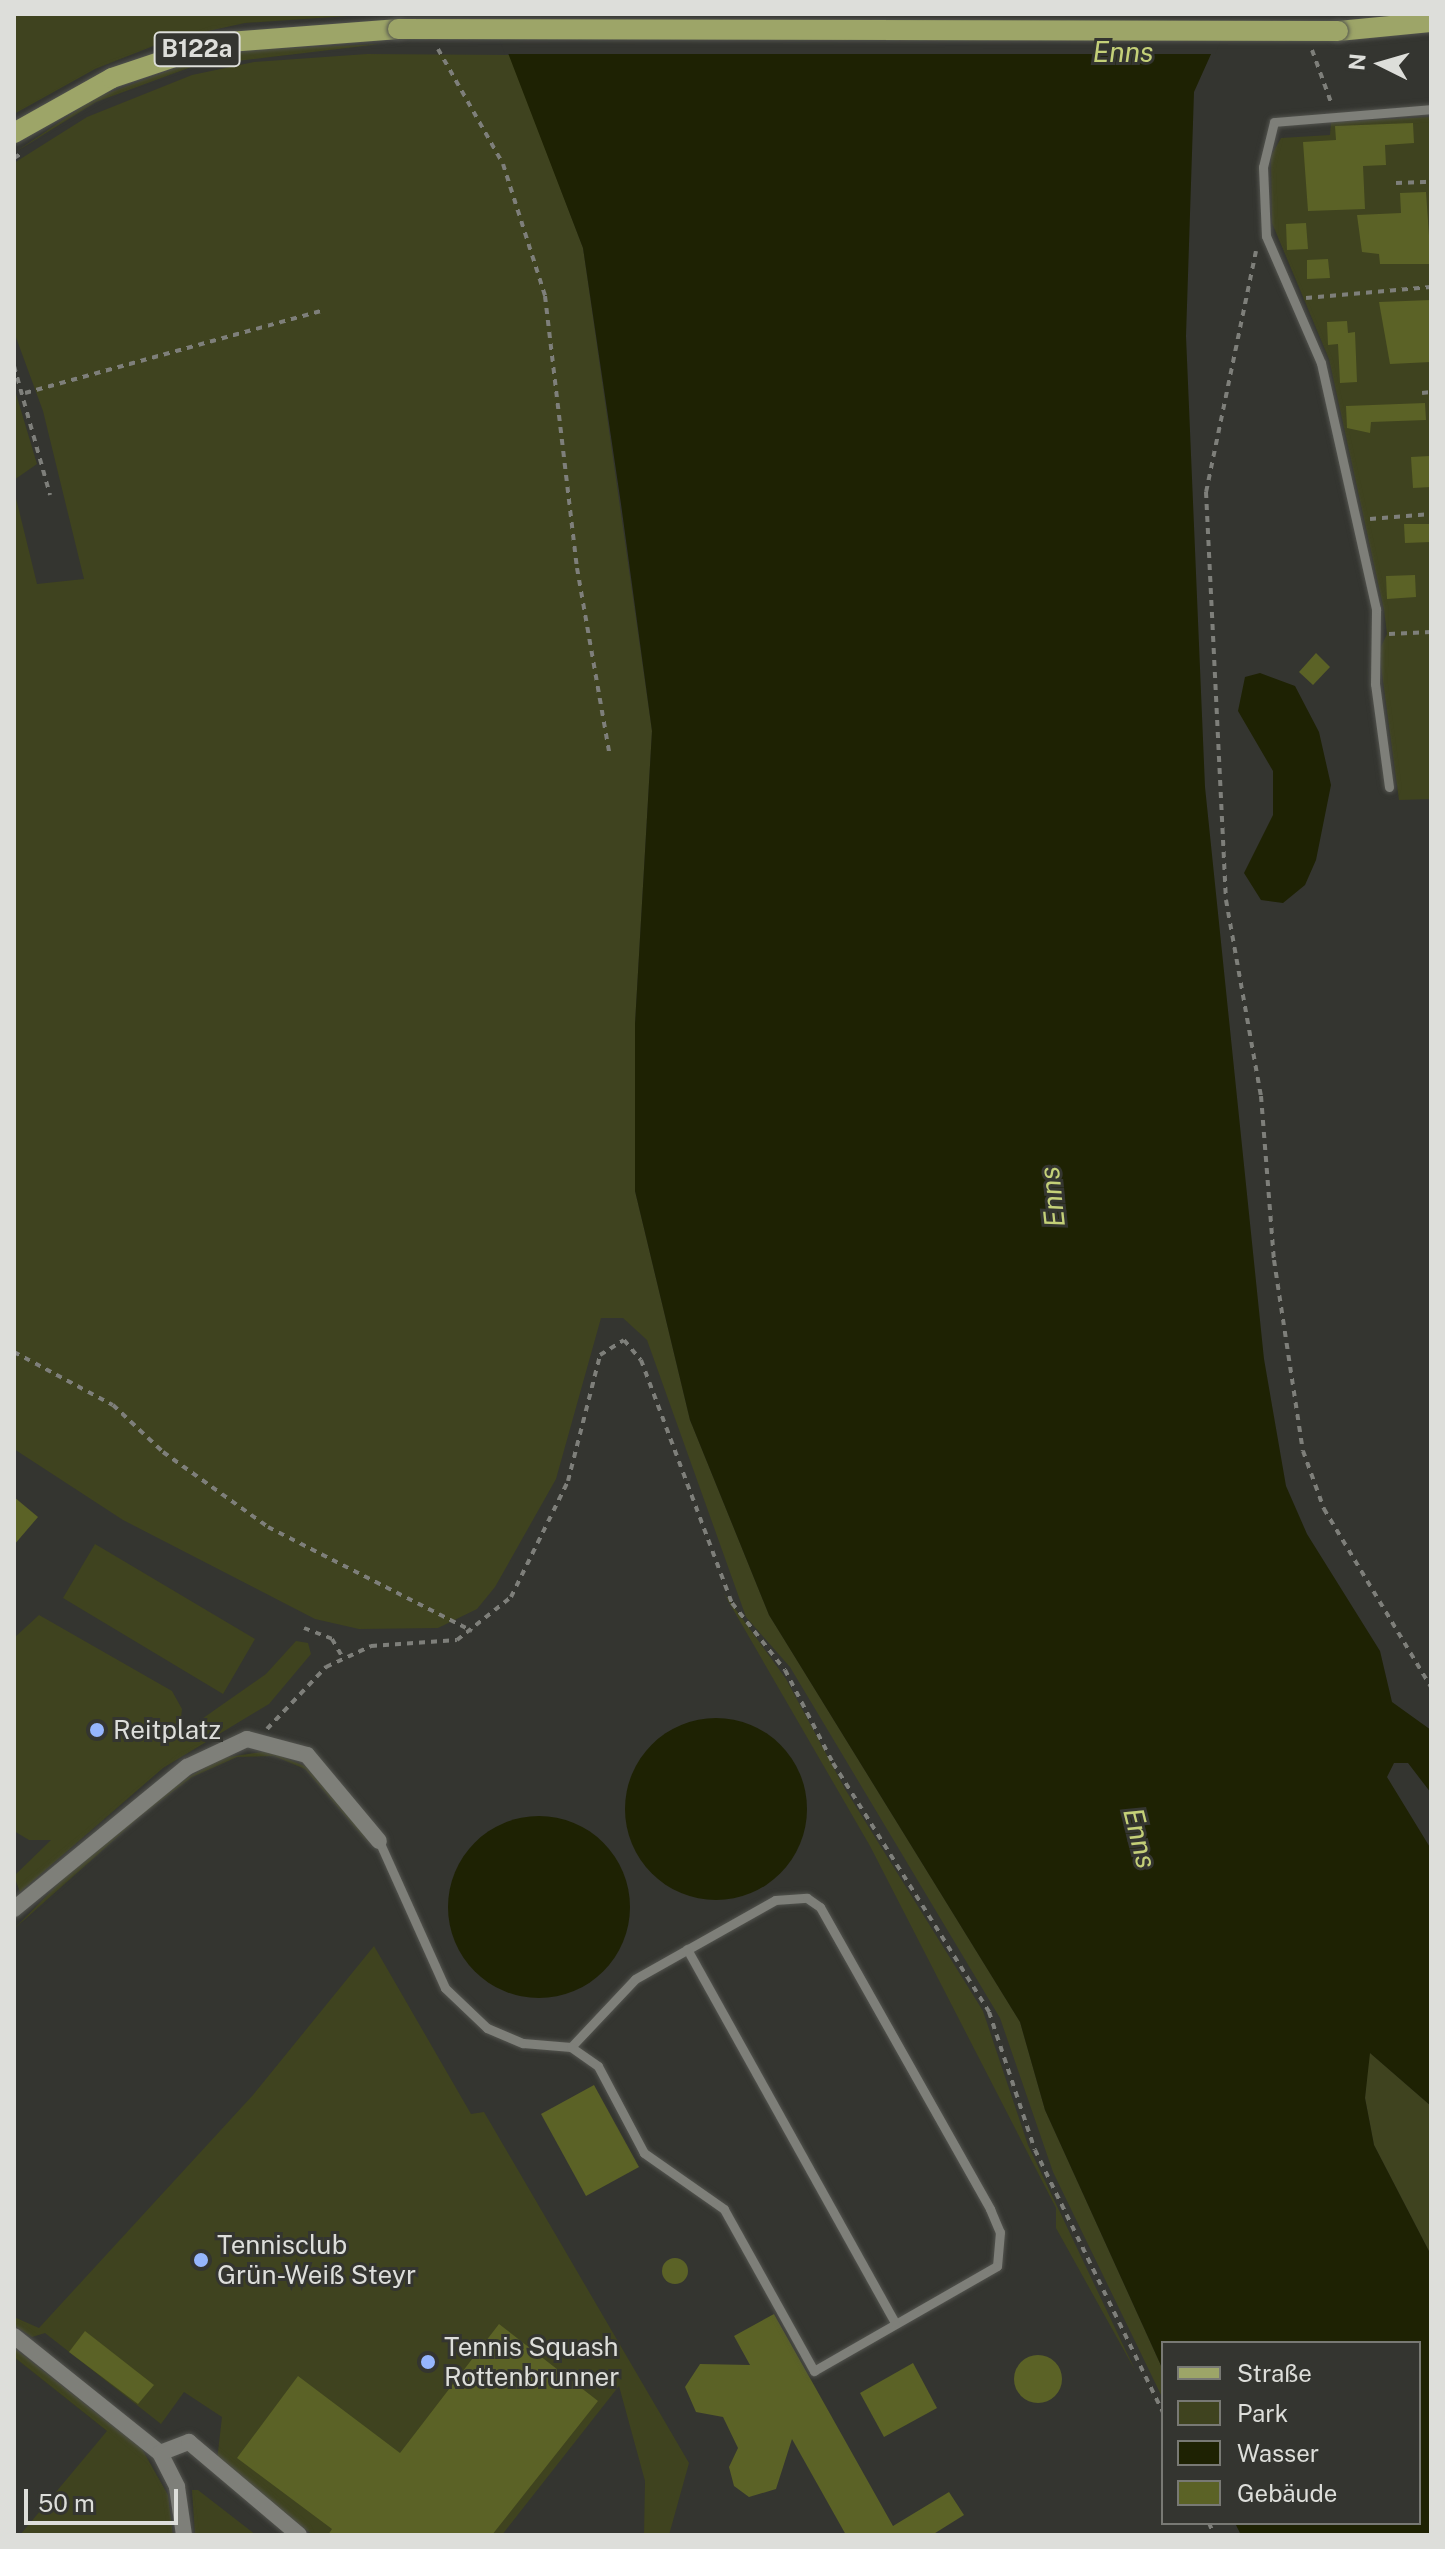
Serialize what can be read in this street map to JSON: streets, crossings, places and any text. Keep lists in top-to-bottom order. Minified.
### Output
{"streets":{"main road":["B122a"]},"water":["Enns"],"places":["Reitplatz","Tennisclub Grün-Weiß Steyr","Tennis Squash Rottenbrunner"],"legend":["Straße","Park","Wasser","Gebäude"],"scale_bar":"50 m","north":"left"}
